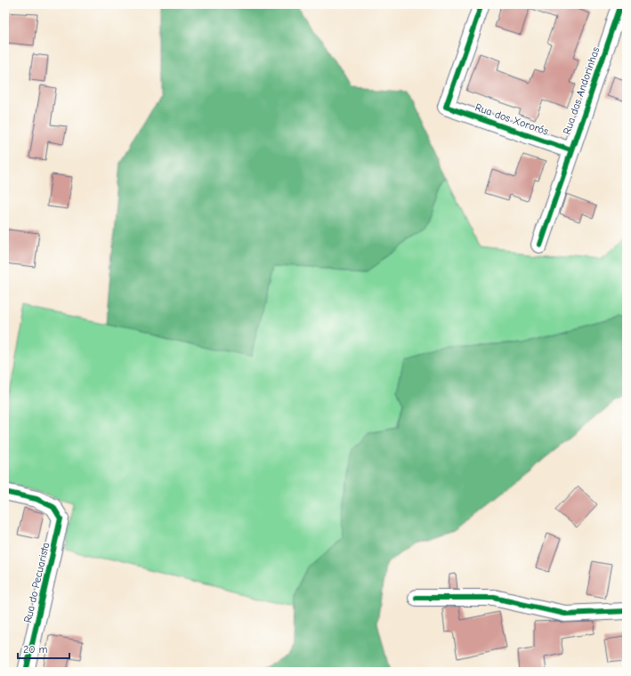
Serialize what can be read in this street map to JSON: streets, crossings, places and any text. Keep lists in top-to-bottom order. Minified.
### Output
{"streets":{"street":["Rua das Andorinhas","Rua dos Xororós","Rua do Pecuarista"]},"crossings":[["Rua das Andorinhas","Rua dos Xororós"]],"scale_bar":"20 m"}
